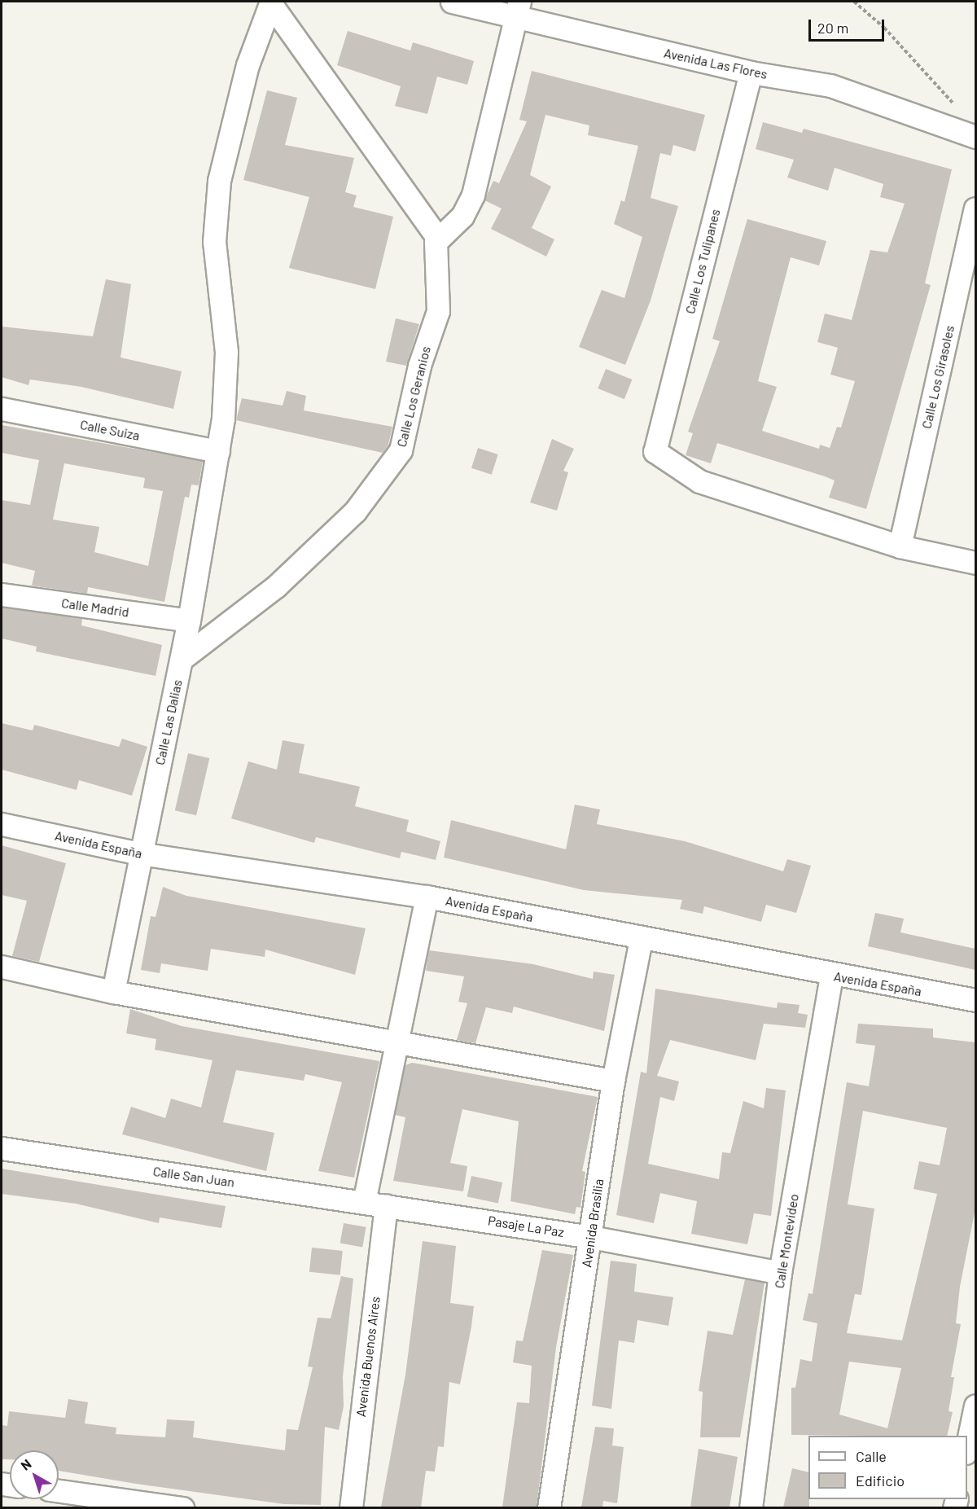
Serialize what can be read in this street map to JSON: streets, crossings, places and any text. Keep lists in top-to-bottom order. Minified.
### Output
{"streets":{"street":["Avenida Las Flores","Calle Los Tulipanes","Calle Los Girasoles","Calle Los Geranios","Calle Suiza","Calle Madrid","Calle Las Dalias","Avenida España","Calle San Juan","Avenida Brasilia","Pasaje La Paz","Calle Montevideo","Avenida Buenos Aires"]},"crossings":[["Avenida Las Flores","Calle Los Tulipanes"],["Calle Los Tulipanes","Calle Los Girasoles"],["Calle Los Geranios","Calle Las Dalias"],["Calle Suiza","Calle Las Dalias"],["Calle Madrid","Calle Las Dalias"],["Calle Las Dalias","Avenida España"],["Avenida España","Avenida Brasilia"],["Avenida España","Calle Montevideo"],["Calle San Juan","Pasaje La Paz"],["Calle San Juan","Avenida Buenos Aires"],["Avenida Brasilia","Pasaje La Paz"],["Pasaje La Paz","Calle Montevideo"],["Pasaje La Paz","Avenida Buenos Aires"]],"legend":["Calle","Edificio"],"scale_bar":"20 m","north":"top left"}
